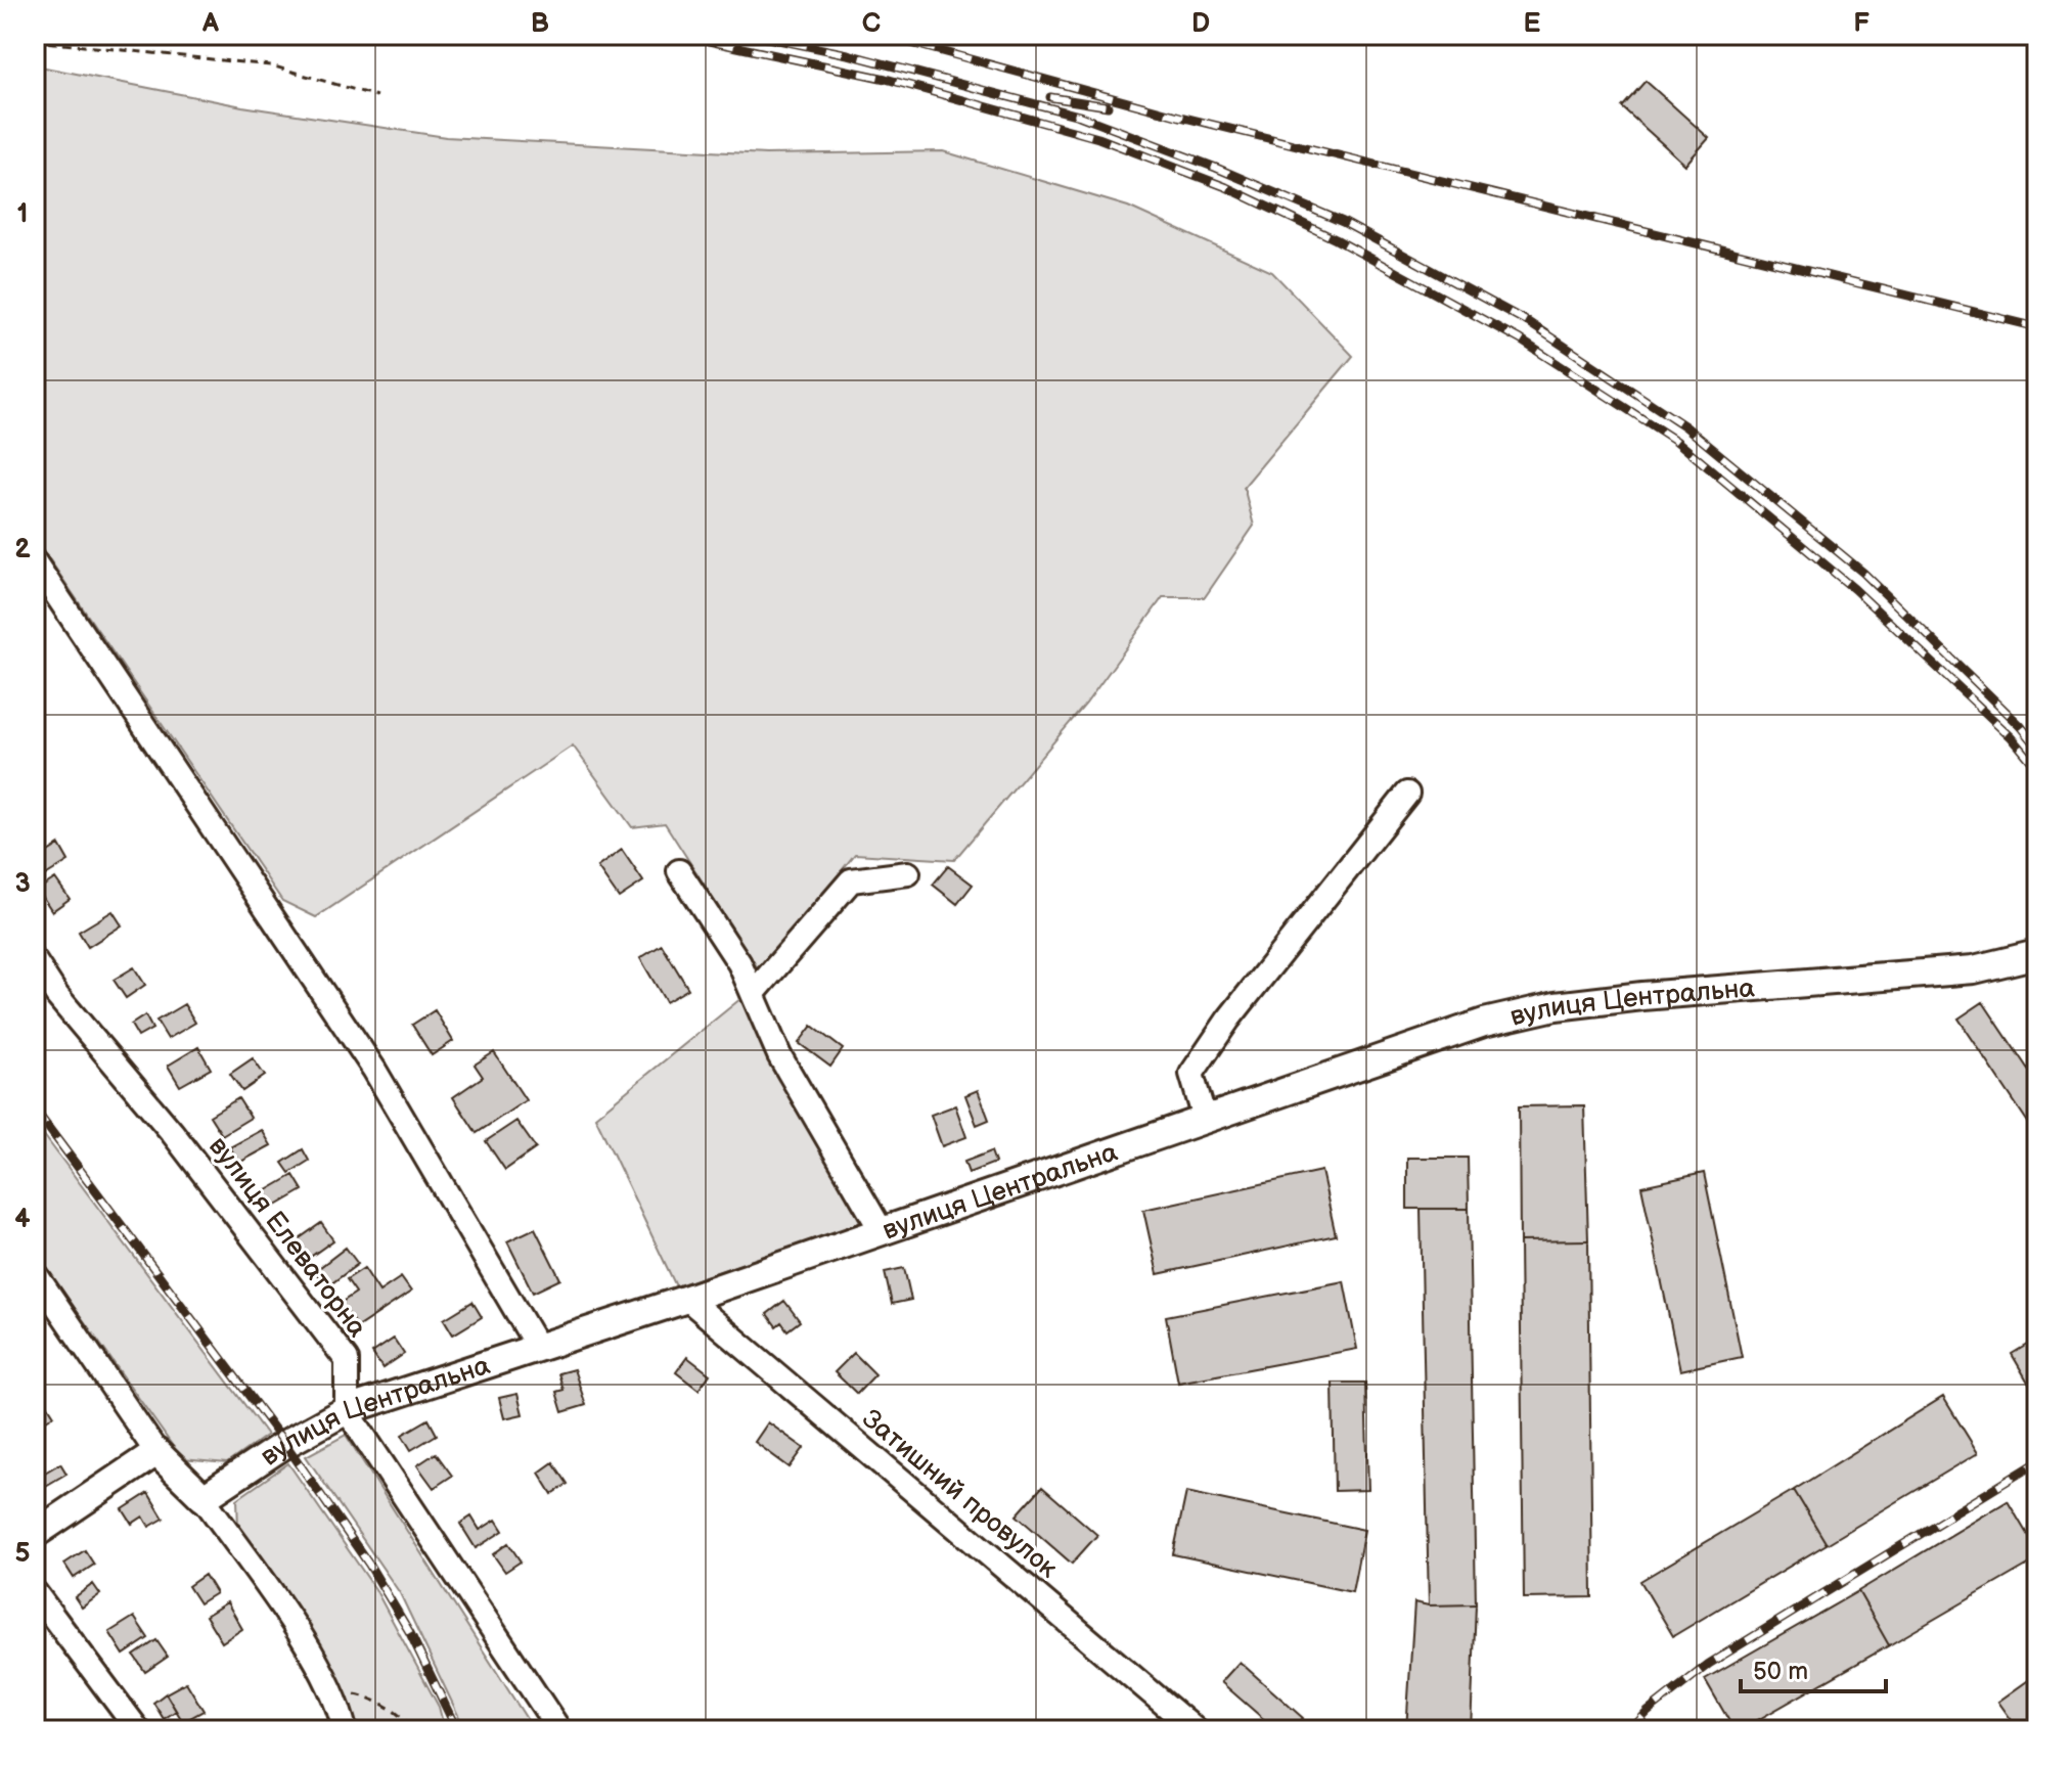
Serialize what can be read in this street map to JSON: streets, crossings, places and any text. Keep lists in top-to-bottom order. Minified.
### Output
{"streets":{"main road":["вулиця Центральна"],"street":["вулиця Елеваторна","Затишний провулок"]},"crossings":[["вулиця Центральна","вулиця Елеваторна"],["вулиця Центральна","Затишний провулок"]],"scale_bar":"50 m","grid":{"columns":["A","B","C","D","E","F"],"rows":["1","2","3","4","5"]}}
